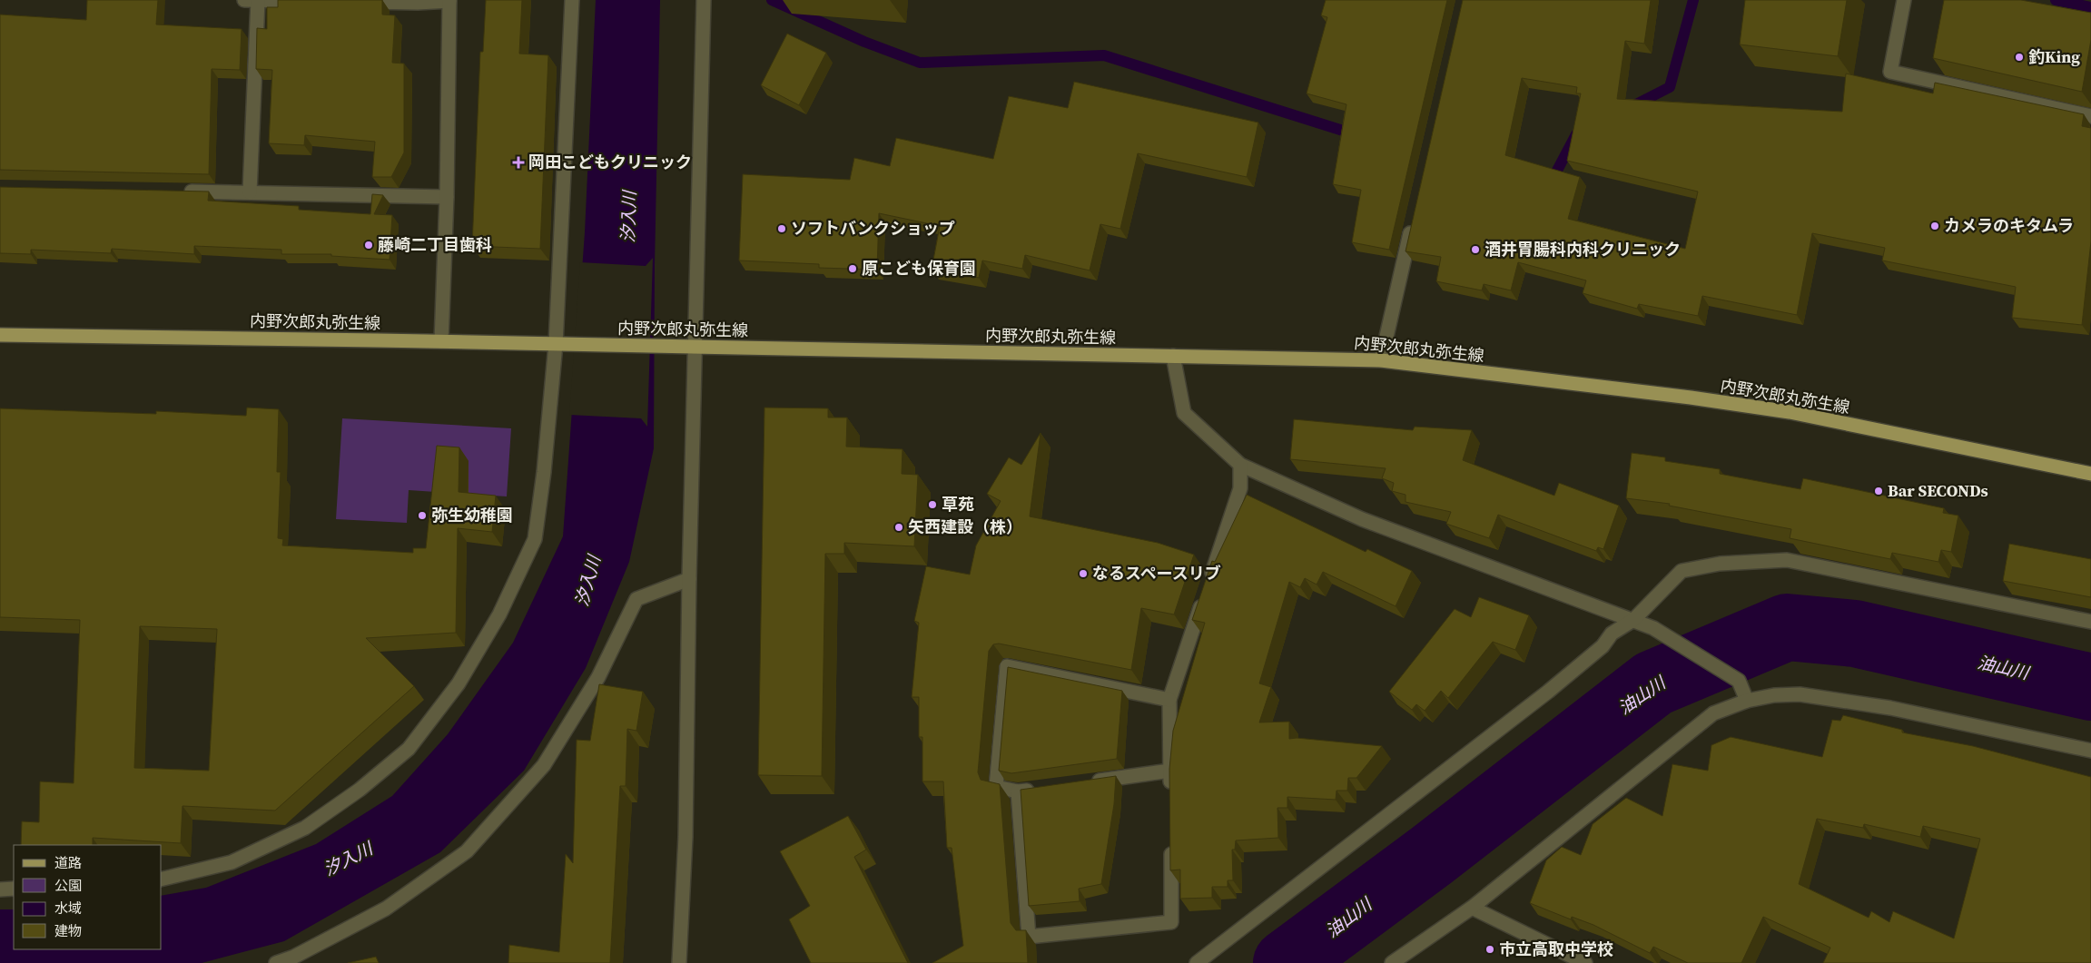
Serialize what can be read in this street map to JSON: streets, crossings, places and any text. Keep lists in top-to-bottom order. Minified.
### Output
{"streets":{"main road":["内野次郎丸弥生線"]},"water":["汐入川","油山川"],"places":{"other":["釣King","カメラのキタムラ","ソフトバンクショップ","藤崎二丁目歯科","酒井胃腸科内科クリニック","原こども保育園","Bar SECONDs","草苑","弥生幼稚園","矢西建設（株）","なるスペースリブ","市立高取中学校"],"health":["岡田こどもクリニック"]},"legend":["道路","公園","水域","建物"]}
